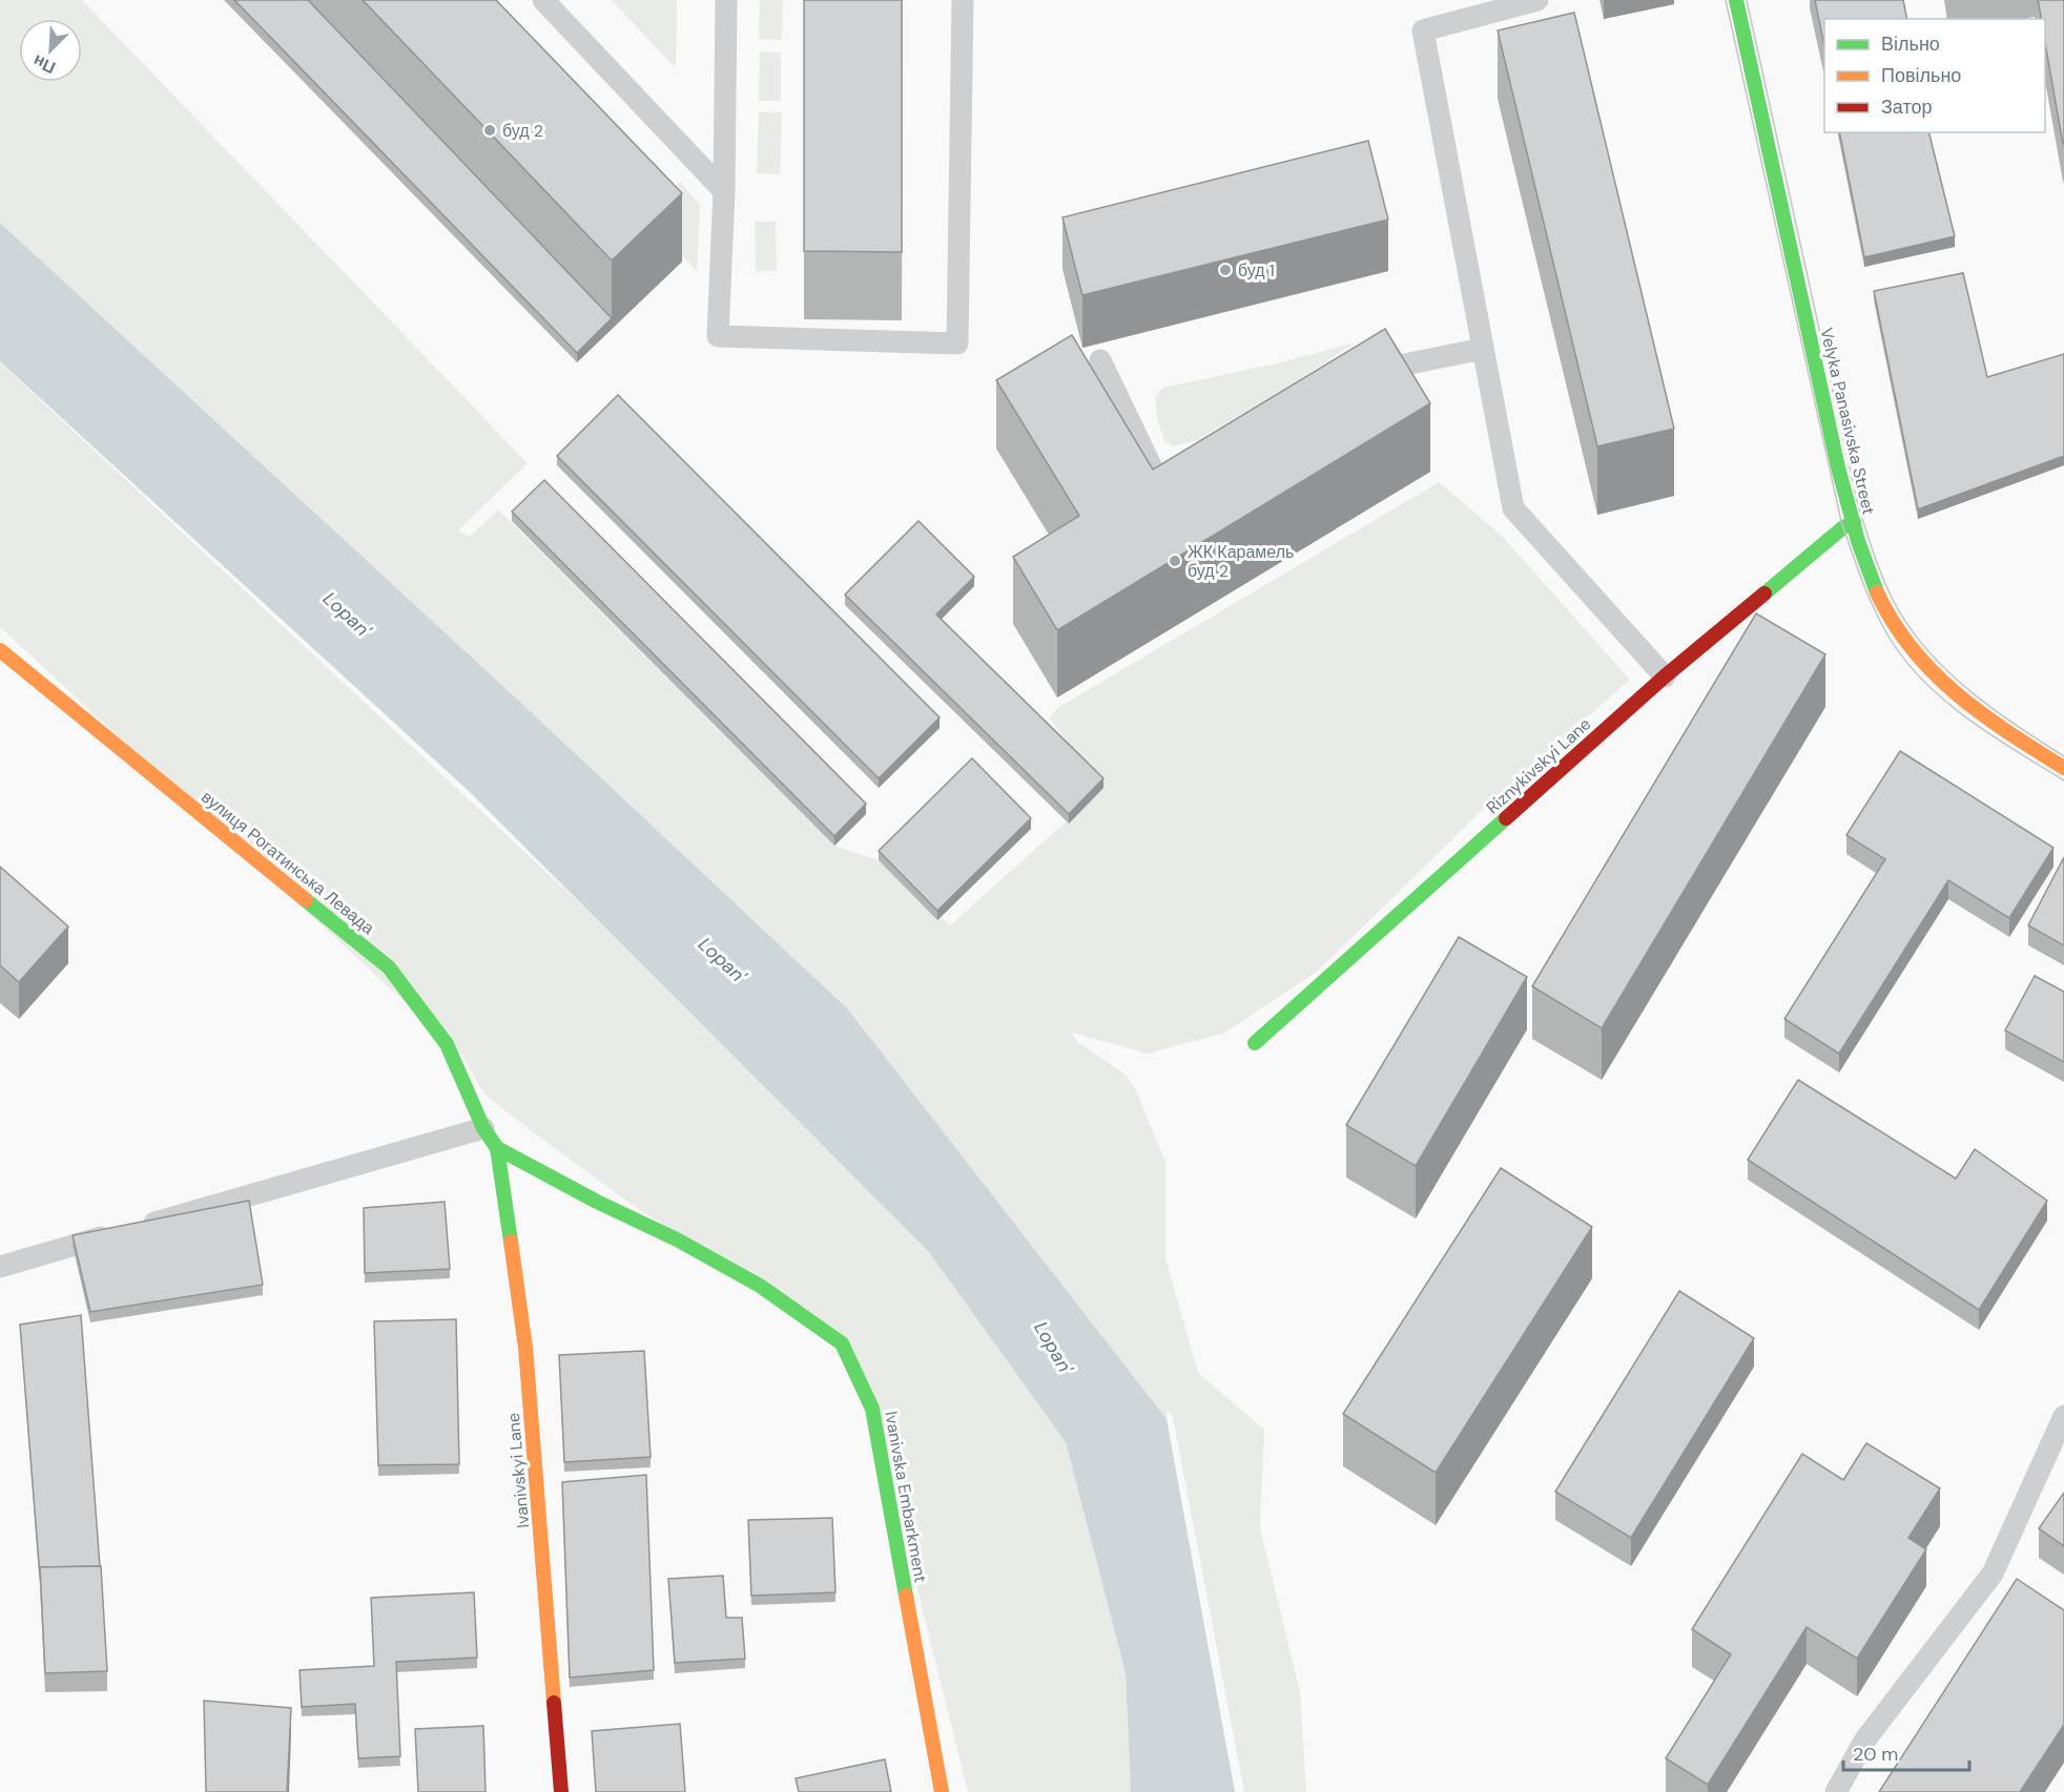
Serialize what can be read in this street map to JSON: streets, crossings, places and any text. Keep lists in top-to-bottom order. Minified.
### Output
{"streets":{"street":["Velyka Panasivska Street","Riznykivskyi Lane","вулиця Рогатинська Левада","Ivanivskyi Lane","Ivanivska Embarkment"]},"crossings":[["Velyka Panasivska Street","Riznykivskyi Lane"],["вулиця Рогатинська Левада","Ivanivskyi Lane"],["вулиця Рогатинська Левада","Ivanivska Embarkment"],["Ivanivskyi Lane","Ivanivska Embarkment"]],"water":["Lopan'"],"places":["буд 2","буд 1","ЖК Карамель буд 2"],"legend":["Вільно","Повільно","Затор"],"scale_bar":"20 m","north":"bottom left"}
